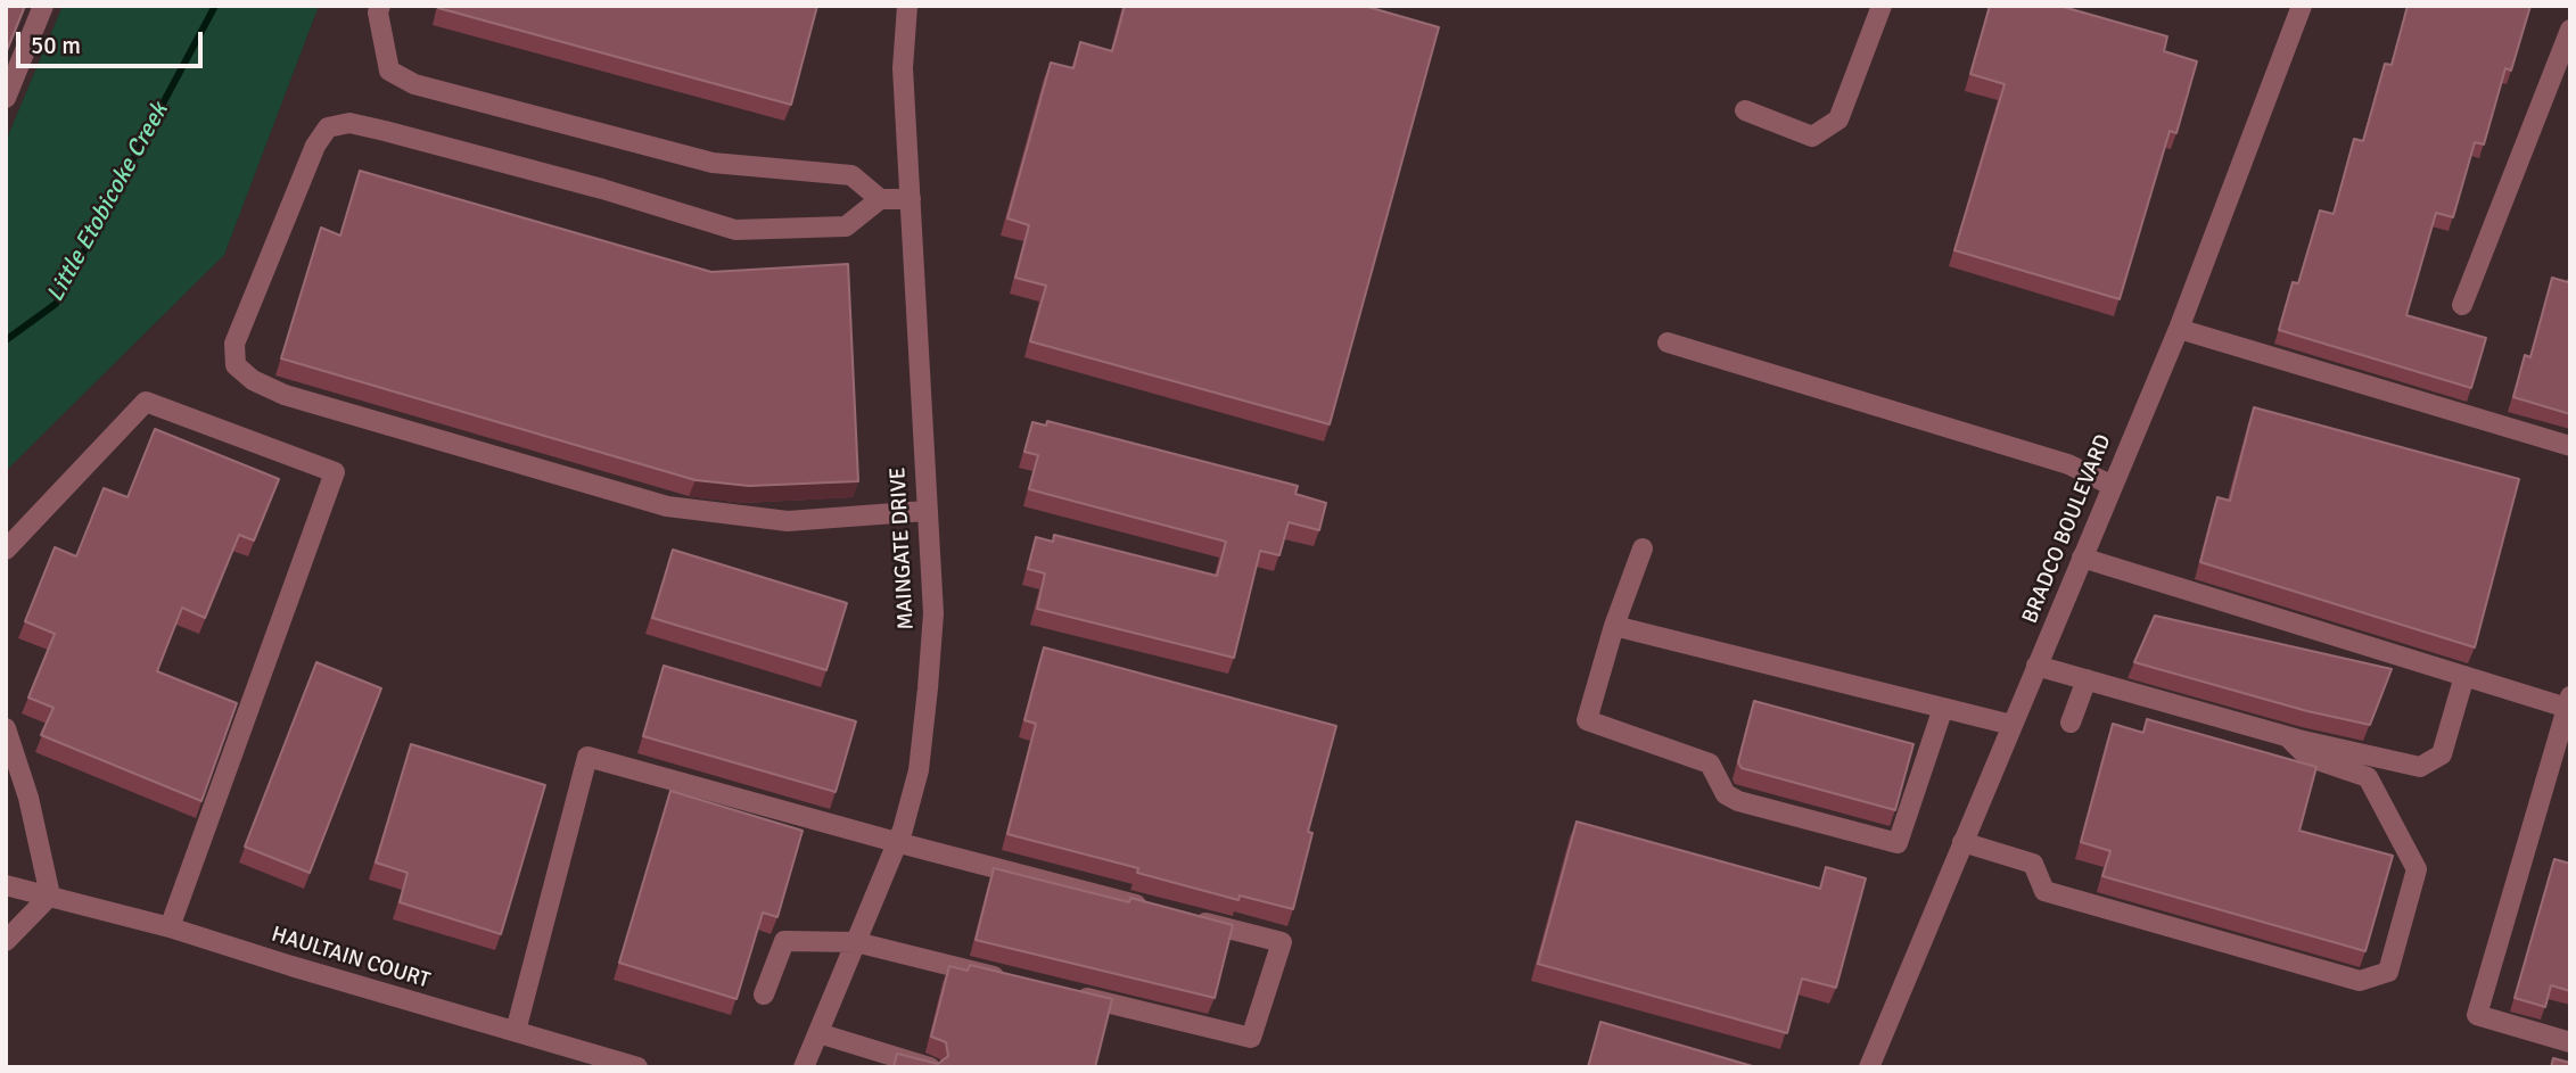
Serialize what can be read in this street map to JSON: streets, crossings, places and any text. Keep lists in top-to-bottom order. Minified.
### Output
{"streets":{"street":["BRADCO BOULEVARD","MAINGATE DRIVE","HAULTAIN COURT"]},"water":["Little Etobicoke Creek"],"scale_bar":"50 m"}
